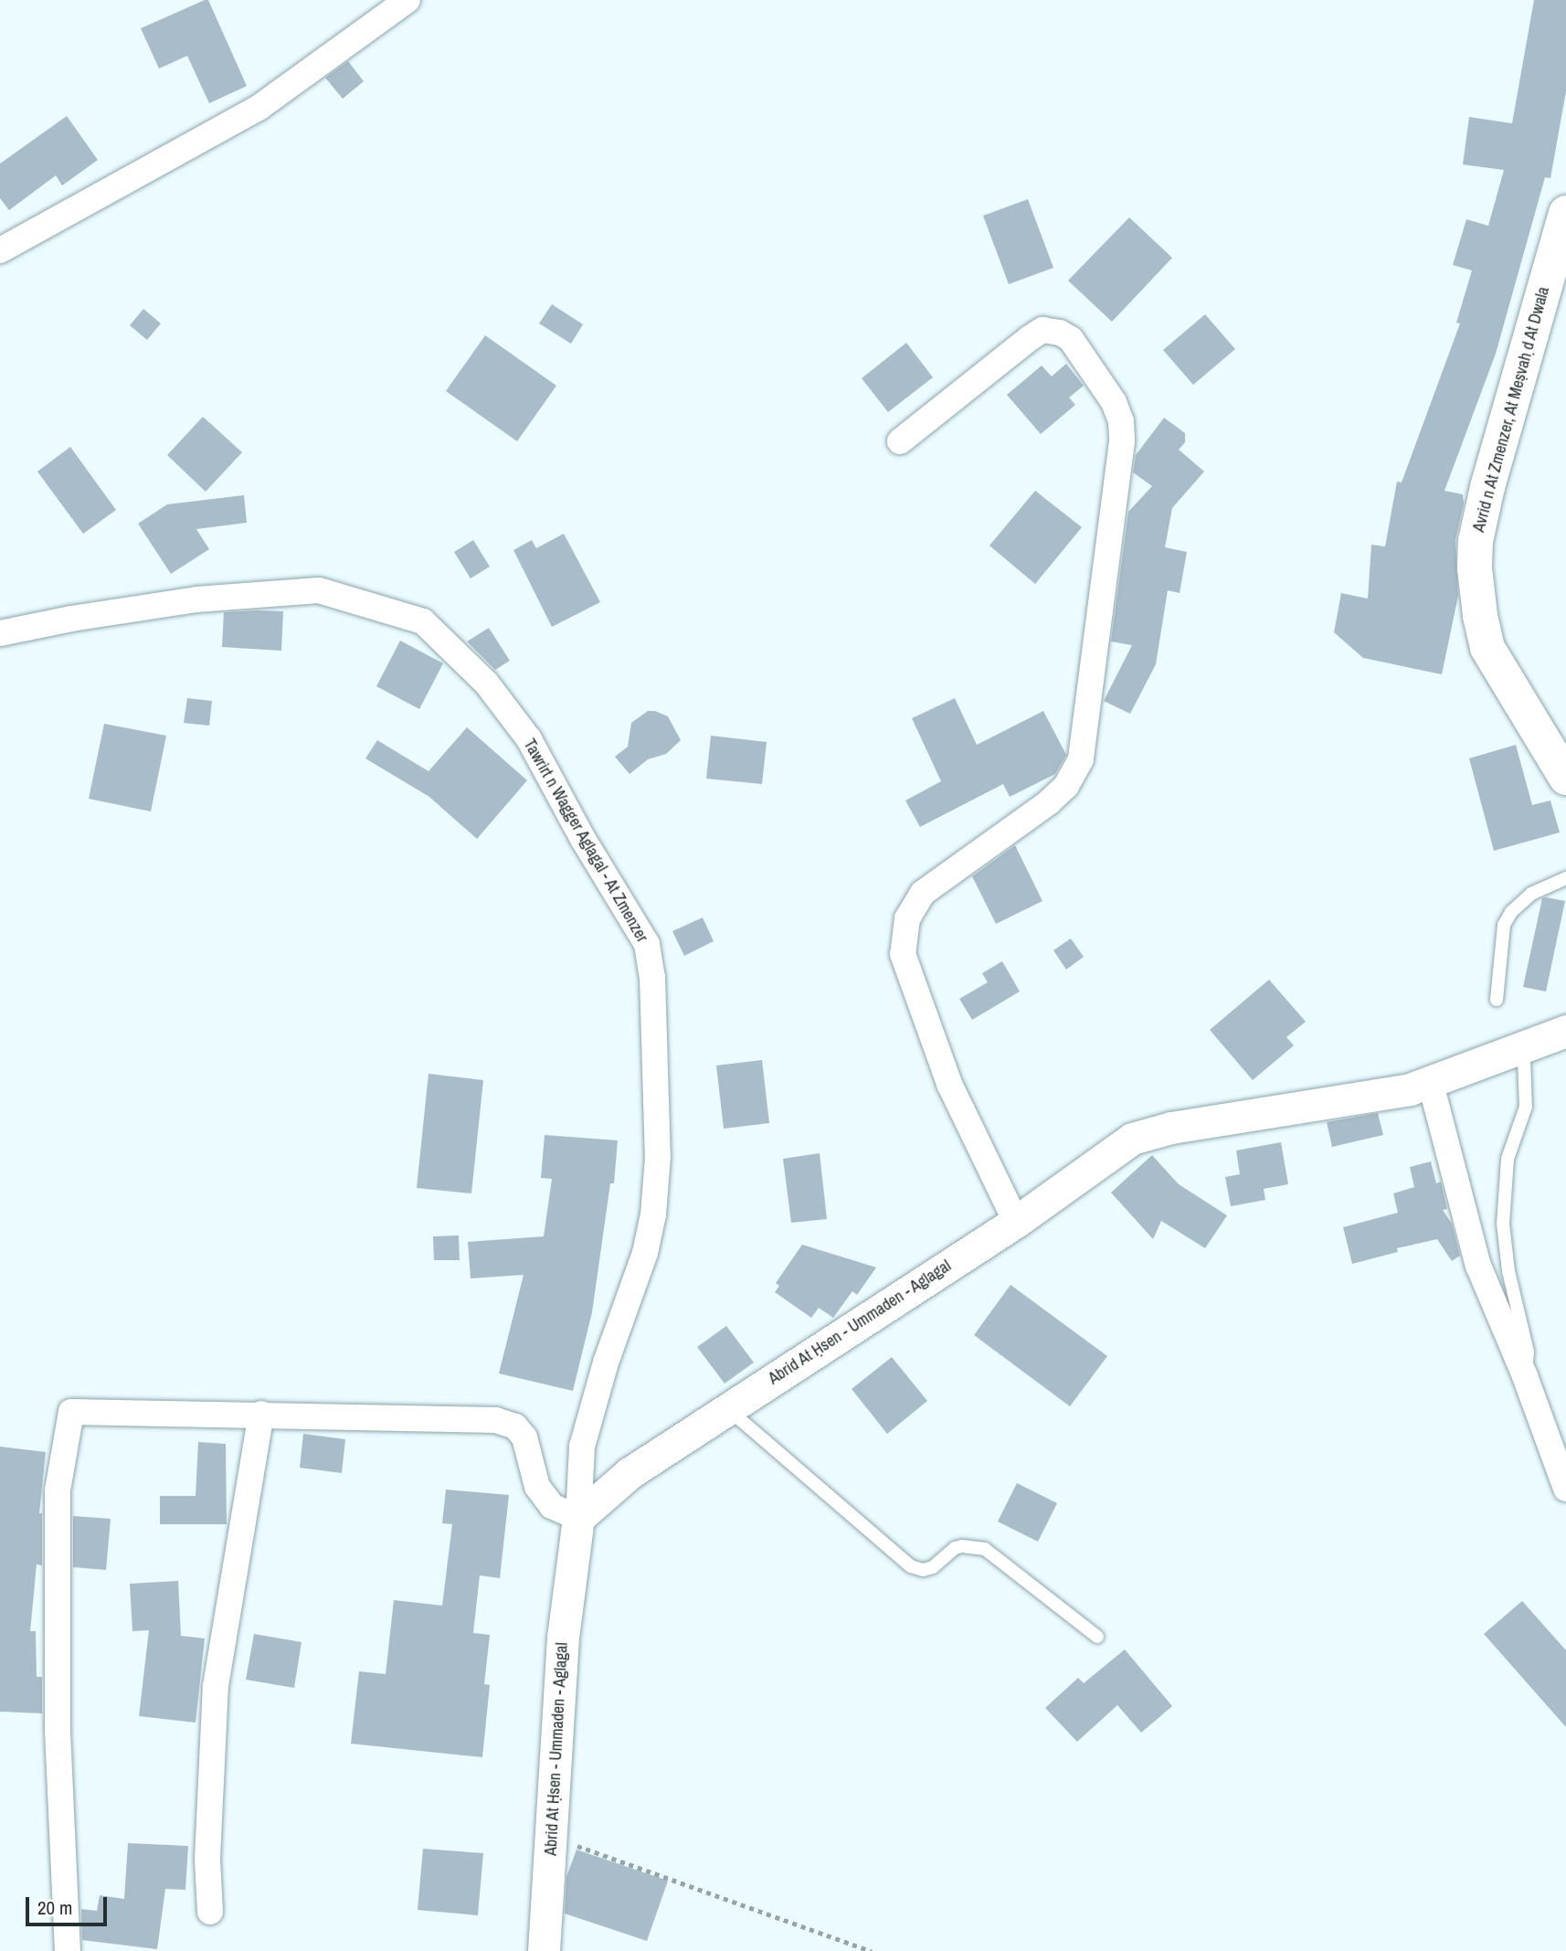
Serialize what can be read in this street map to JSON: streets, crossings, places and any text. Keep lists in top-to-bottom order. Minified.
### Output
{"streets":{"main road":["Avrid n At Zmenzer, At Meṣvaḥ d At Dwala"],"street":["Tawrirt n Wagger Aglagal - At Zmenzer","Abrid At Ḥsen - Ummaden - Aglagal"]},"crossings":[["Tawrirt n Wagger Aglagal - At Zmenzer","Abrid At Ḥsen - Ummaden - Aglagal"]],"scale_bar":"20 m"}
